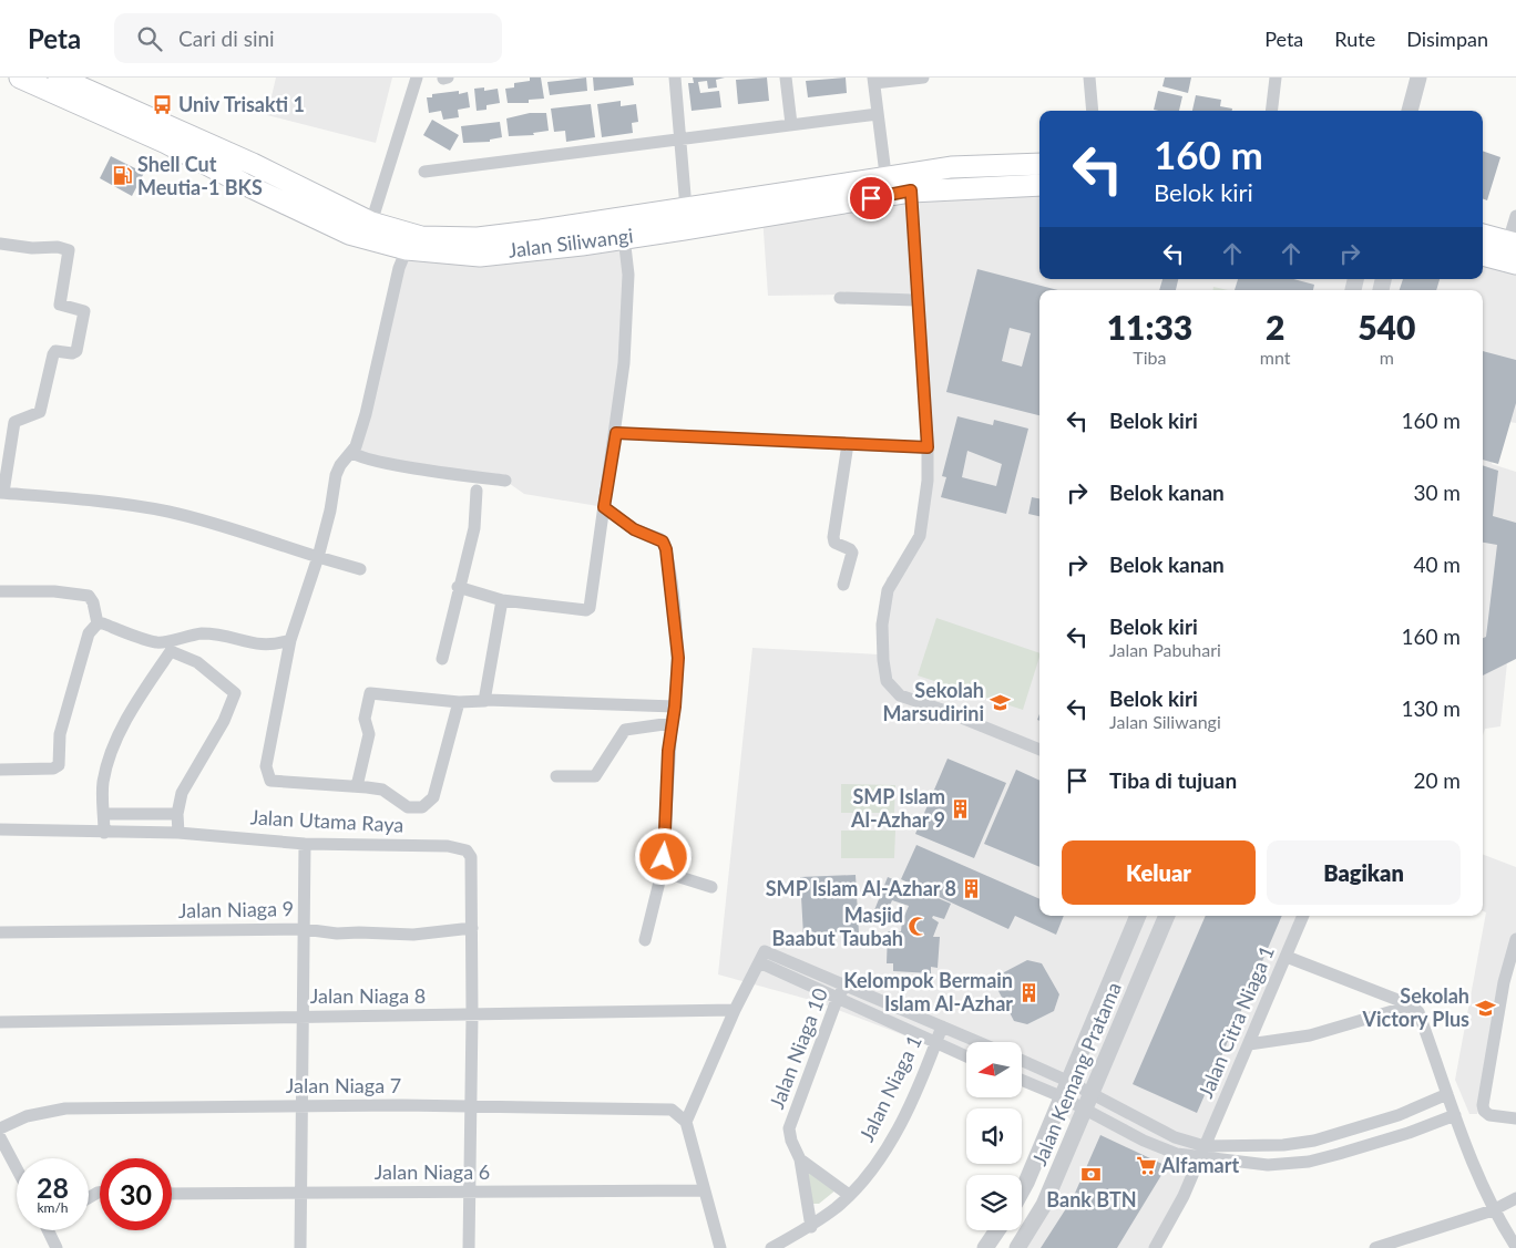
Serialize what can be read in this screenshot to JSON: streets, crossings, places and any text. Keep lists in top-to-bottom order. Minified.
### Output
{"streets":{"main road":["Jalan Siliwangi"],"street":["Jalan Utama Raya","Jalan Niaga 9","Jalan Niaga 8","Jalan Citra Niaga 1","Jalan Niaga 10","Jalan Kemang Pratama","Jalan Niaga 7","Jalan Niaga 1","Jalan Niaga 6"]},"crossings":[["Jalan Utama Raya","Jalan Niaga 9"],["Jalan Niaga 10","Jalan Niaga 1"]],"places":{"bus stop":["Univ Trisakti 1"],"fuel station":["Shell Cut Meutia-1 BKS"],"school or university":["Sekolah Marsudirini","Sekolah Victory Plus"],"building":["SMP Islam Al-Azhar 9","SMP Islam Al-Azhar 8","Kelompok Bermain Islam Al-Azhar"],"mosque":["Masjid Baabut Taubah"],"supermarket":["Alfamart"],"bank":["Bank BTN"]},"north":"left","page":{"header":"Peta","search":"Cari di sini","nav":["Peta","Rute","Disimpan"],"turn":["160 m","Belok kiri"],"eta":["11:33","Tiba","2","mnt","540","m"],"list":[{"name":"Belok kiri","value":"160 m"},{"name":"Belok kanan","value":"30 m"},{"name":"Belok kanan","value":"40 m"},{"name":"Belok kiri","note":"Jalan Pabuhari","value":"160 m"},{"name":"Belok kiri","note":"Jalan Siliwangi","value":"130 m"},{"name":"Tiba di tujuan","value":"20 m"}],"buttons":["Keluar","Bagikan"],"speed":"28 km/h","limit":"30"}}
